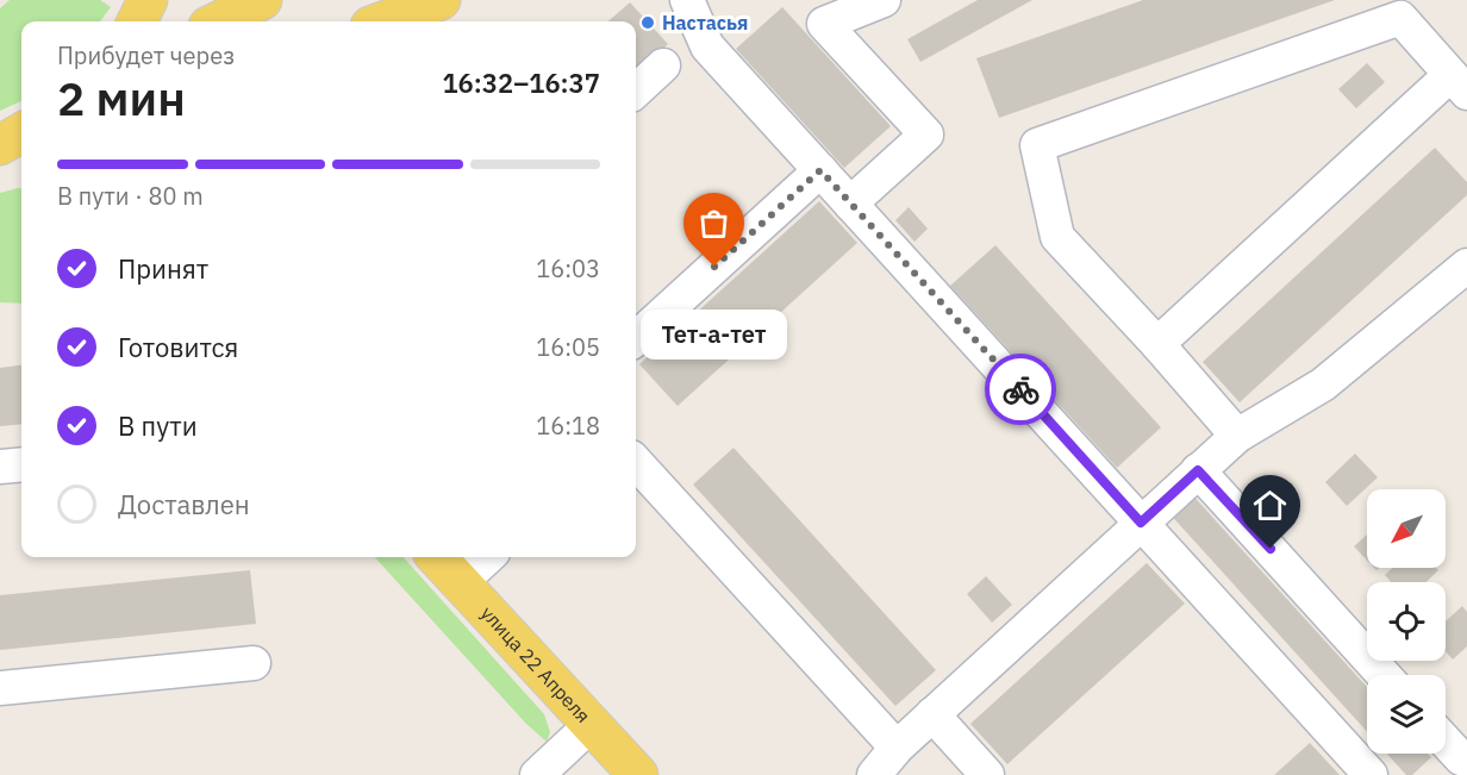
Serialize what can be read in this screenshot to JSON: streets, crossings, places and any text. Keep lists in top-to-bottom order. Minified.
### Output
{"streets":{"main road":["улица 22 Апреля"]},"places":["Настасья","Тет-а-тет"],"north":"bottom left","page":{"heading":["2 мин","Прибудет через","16:32–16:37"],"bar":"В пути · 80 m","list":[["Принят","16:03"],["Готовится","16:05"],["В пути","16:18"],"Доставлен"],"bubble":"Тет-а-тет"}}
